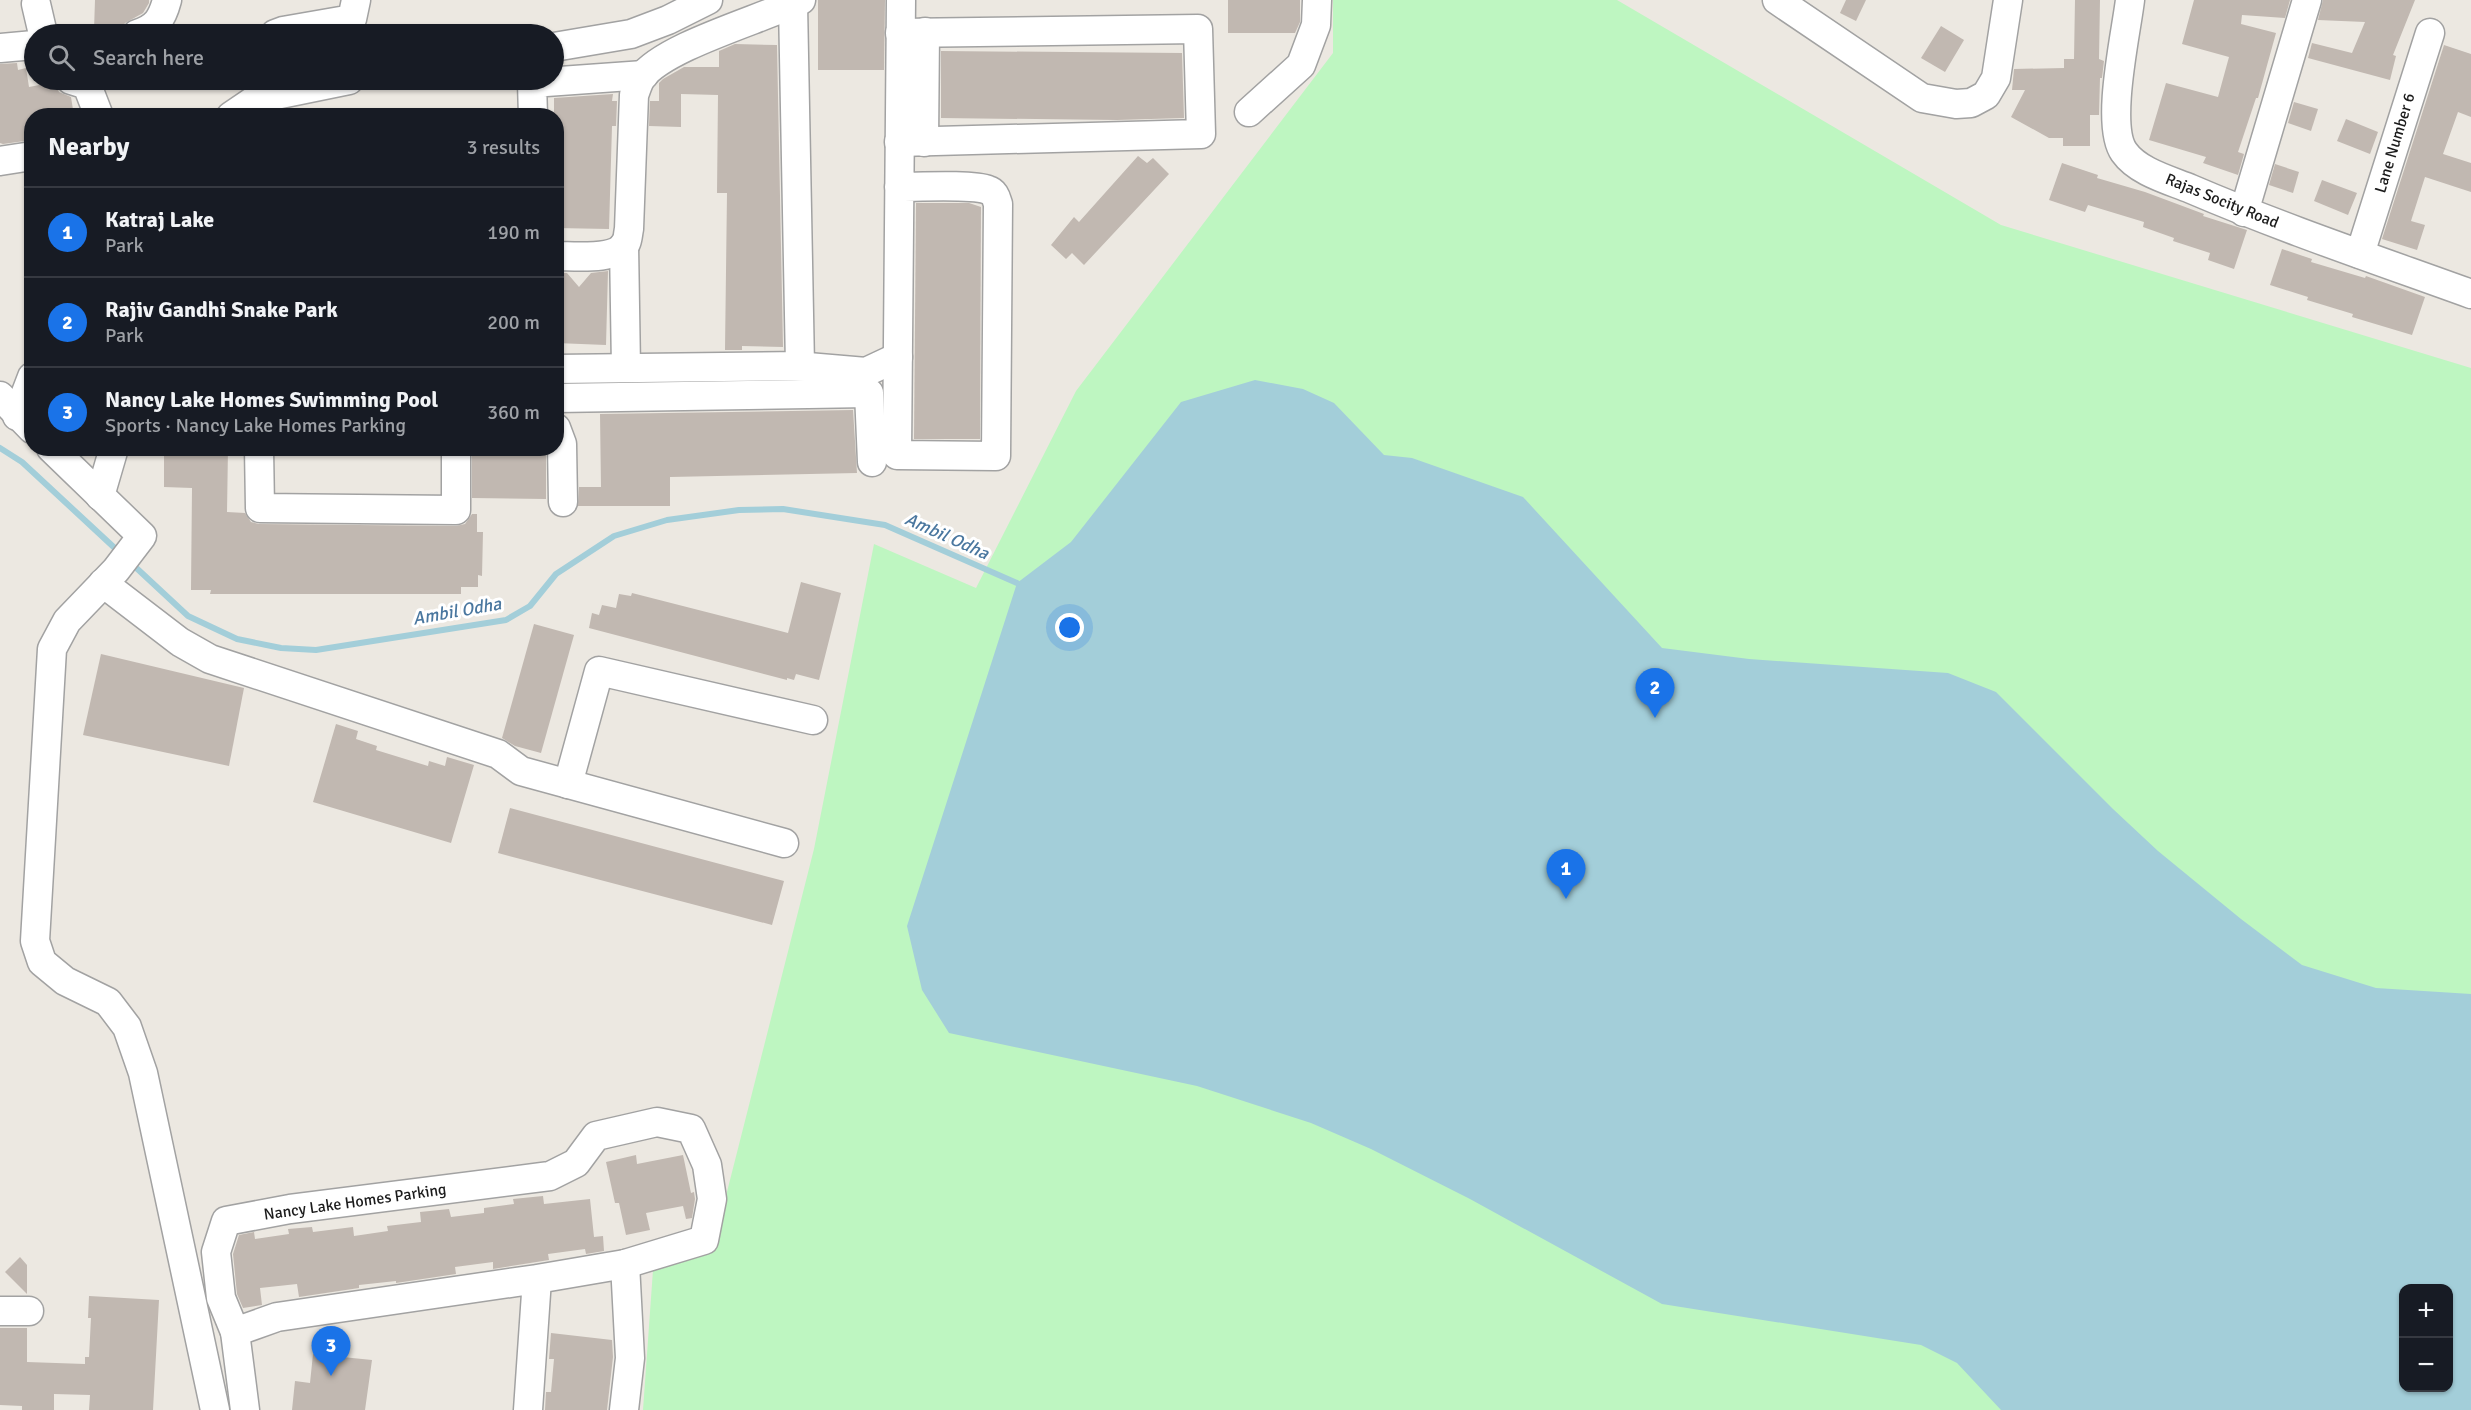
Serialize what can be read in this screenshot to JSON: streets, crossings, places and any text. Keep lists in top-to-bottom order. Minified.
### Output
{"streets":{"street":["Lane Number 6","Rajas Socity Road","Nancy Lake Homes Parking"]},"crossings":[["Lane Number 6","Rajas Socity Road"]],"water":["Ambil Odha"],"page":{"search":"Search here","heading":["Nearby","3 results"],"list":[{"mark":"1","name":"Katraj Lake","note":"Park","value":"190 m"},{"mark":"2","name":"Rajiv Gandhi Snake Park","note":"Park","value":"200 m"},{"mark":"3","name":"Nancy Lake Homes Swimming Pool","note":"Sports · Nancy Lake Homes Parking","value":"360 m"}],"pins":["2","1","3"],"map_buttons":["+","−"]}}
